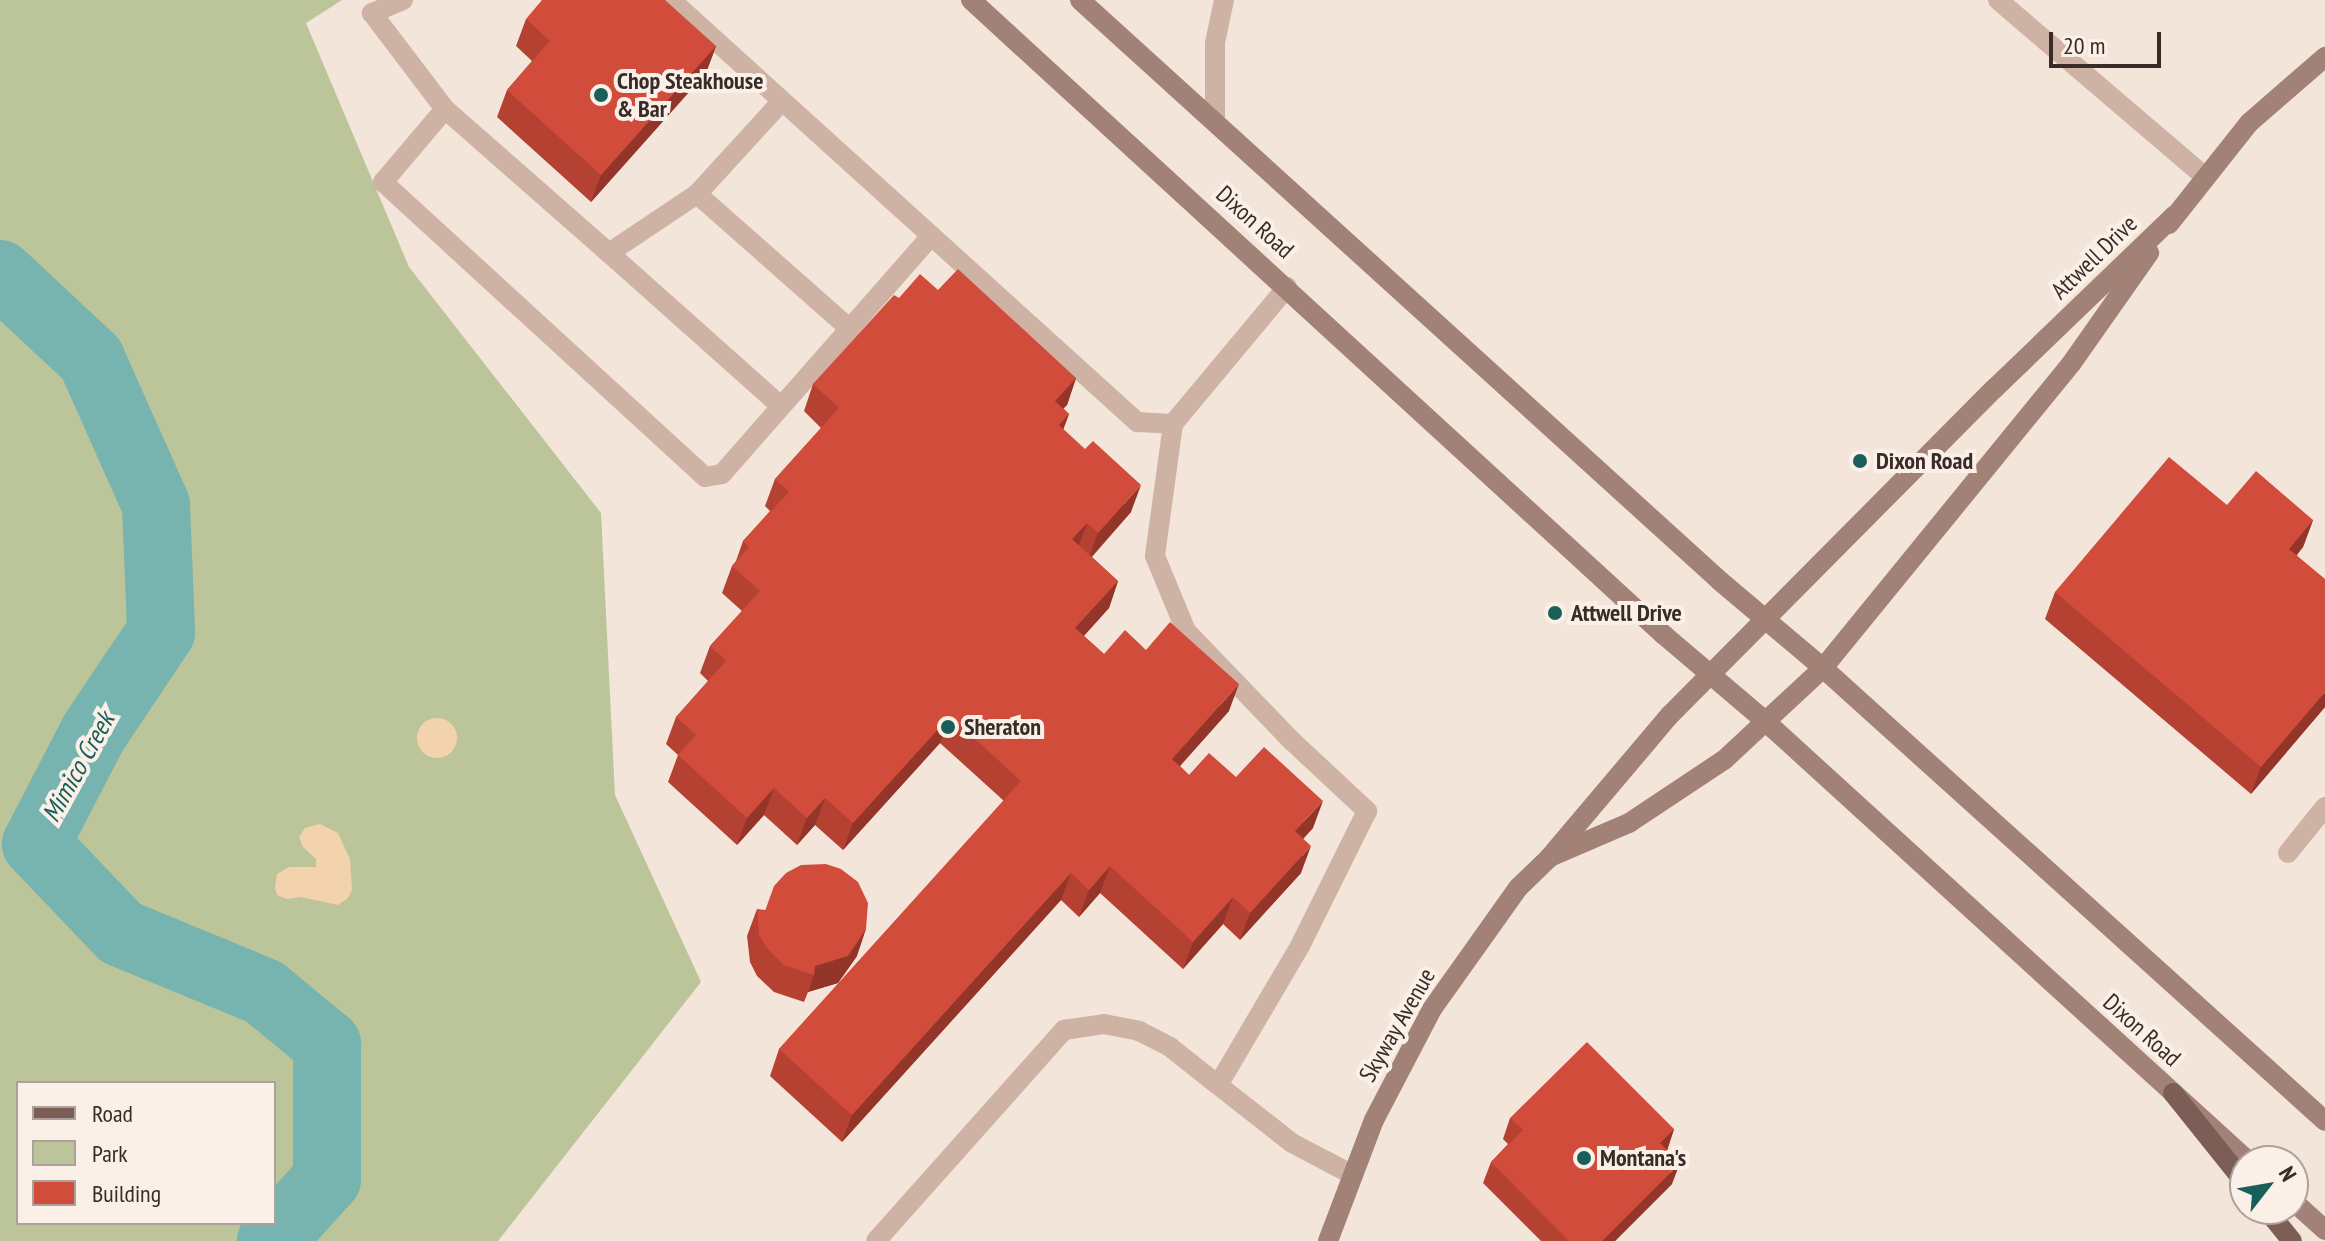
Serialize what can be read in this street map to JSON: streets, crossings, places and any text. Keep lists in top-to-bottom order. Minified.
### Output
{"streets":{"main road":["Dixon Road","Attwell Drive","Skyway Avenue"]},"crossings":[["Dixon Road","Attwell Drive"],["Dixon Road","Skyway Avenue"],["Attwell Drive","Skyway Avenue"]],"water":["Mimico Creek"],"places":["Chop Steakhouse & Bar","Dixon Road","Attwell Drive","Sheraton","Montana's"],"legend":["Road","Park","Building"],"scale_bar":"20 m","north":"top right"}
